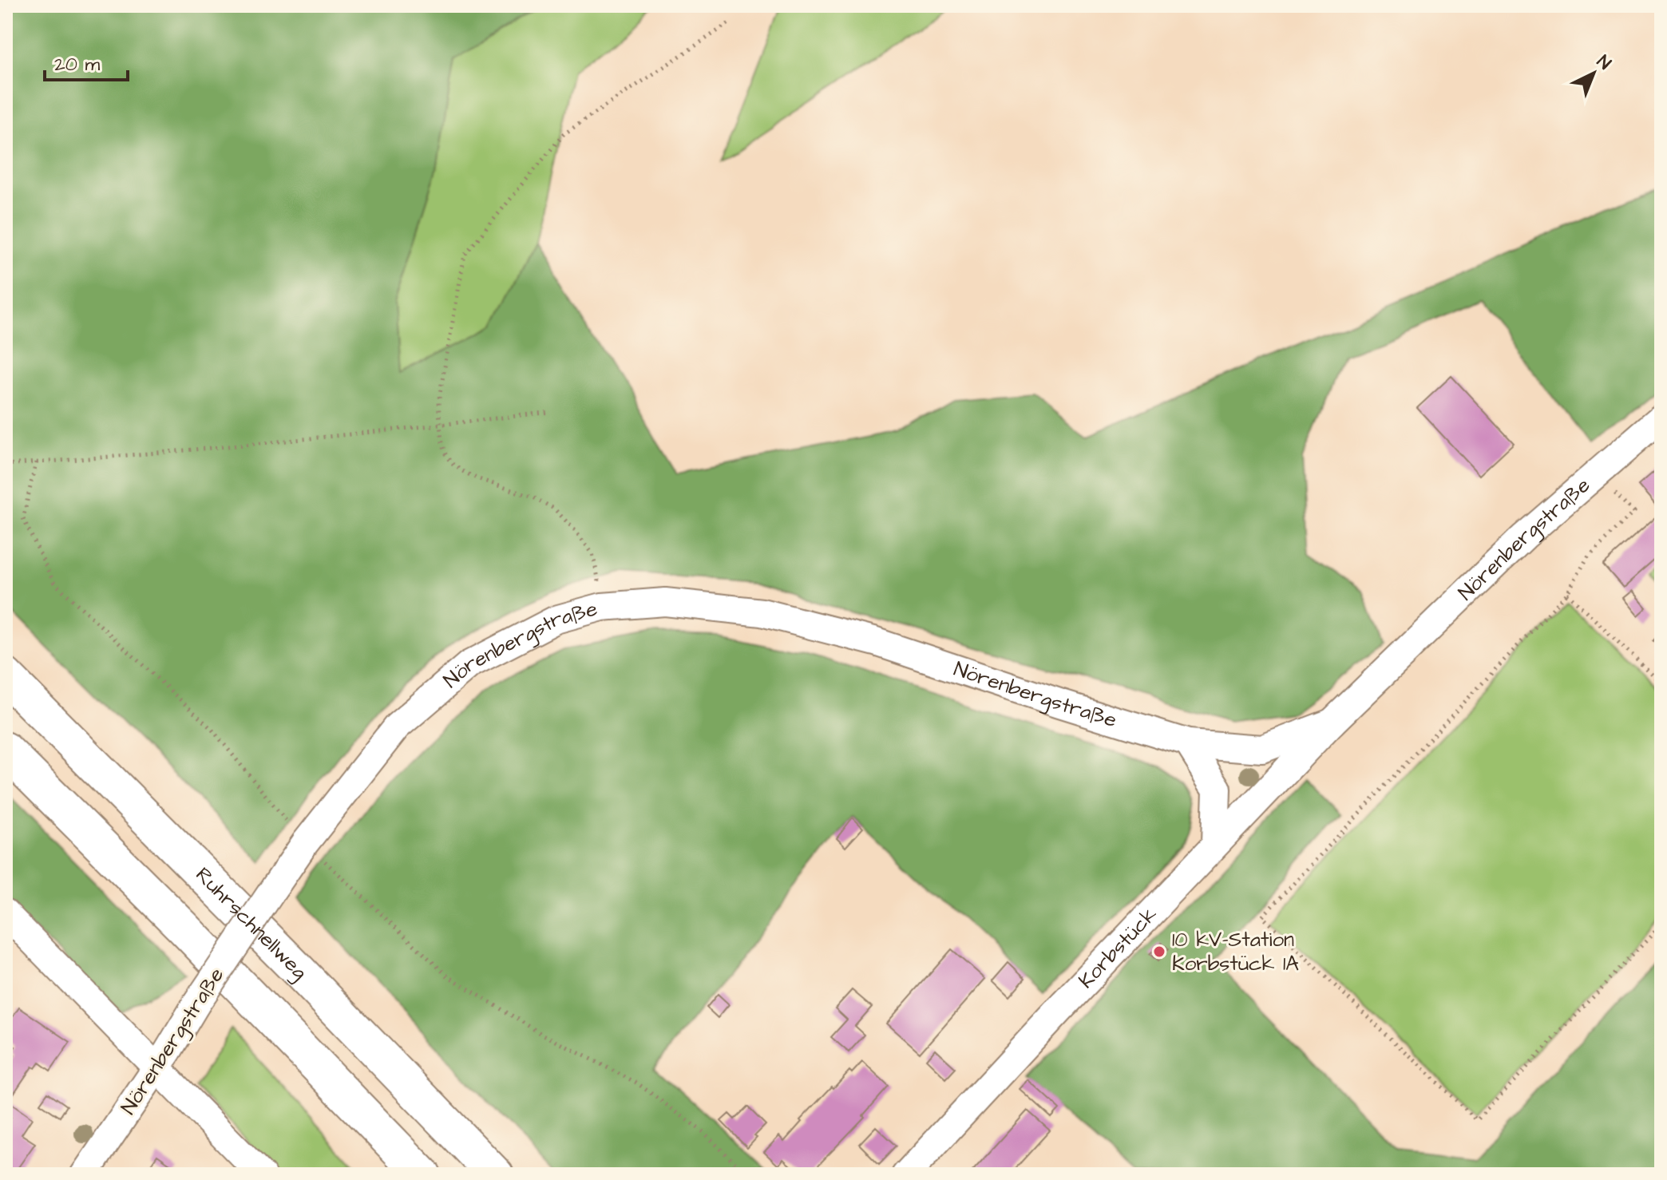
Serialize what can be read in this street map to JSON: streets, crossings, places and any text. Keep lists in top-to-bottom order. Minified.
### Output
{"streets":{"highway":["Ruhrschnellweg"],"street":["Nörenbergstraße","Korbstück"]},"crossings":[["Nörenbergstraße","Korbstück"]],"places":["10 kV-Station Korbstück 1A"],"scale_bar":"20 m","north":"top right"}
